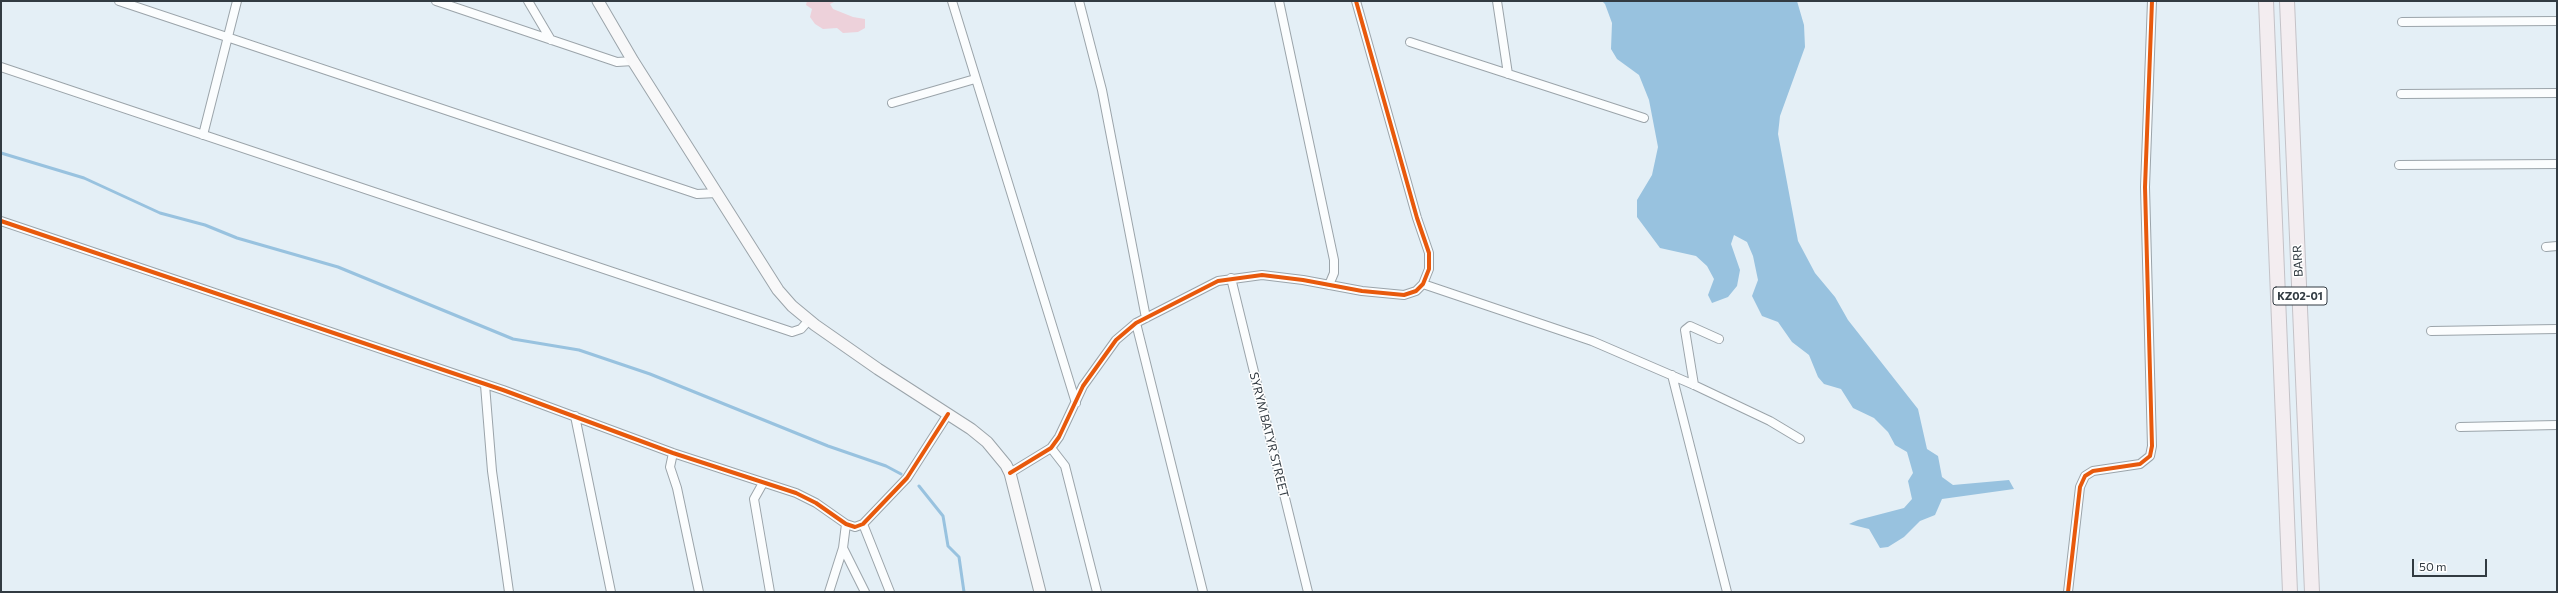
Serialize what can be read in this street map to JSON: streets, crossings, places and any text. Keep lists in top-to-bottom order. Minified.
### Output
{"streets":{"highway":["BARR","KZ02-01"],"street":["SYRYM BATYR STREET"]},"scale_bar":"50 m"}
